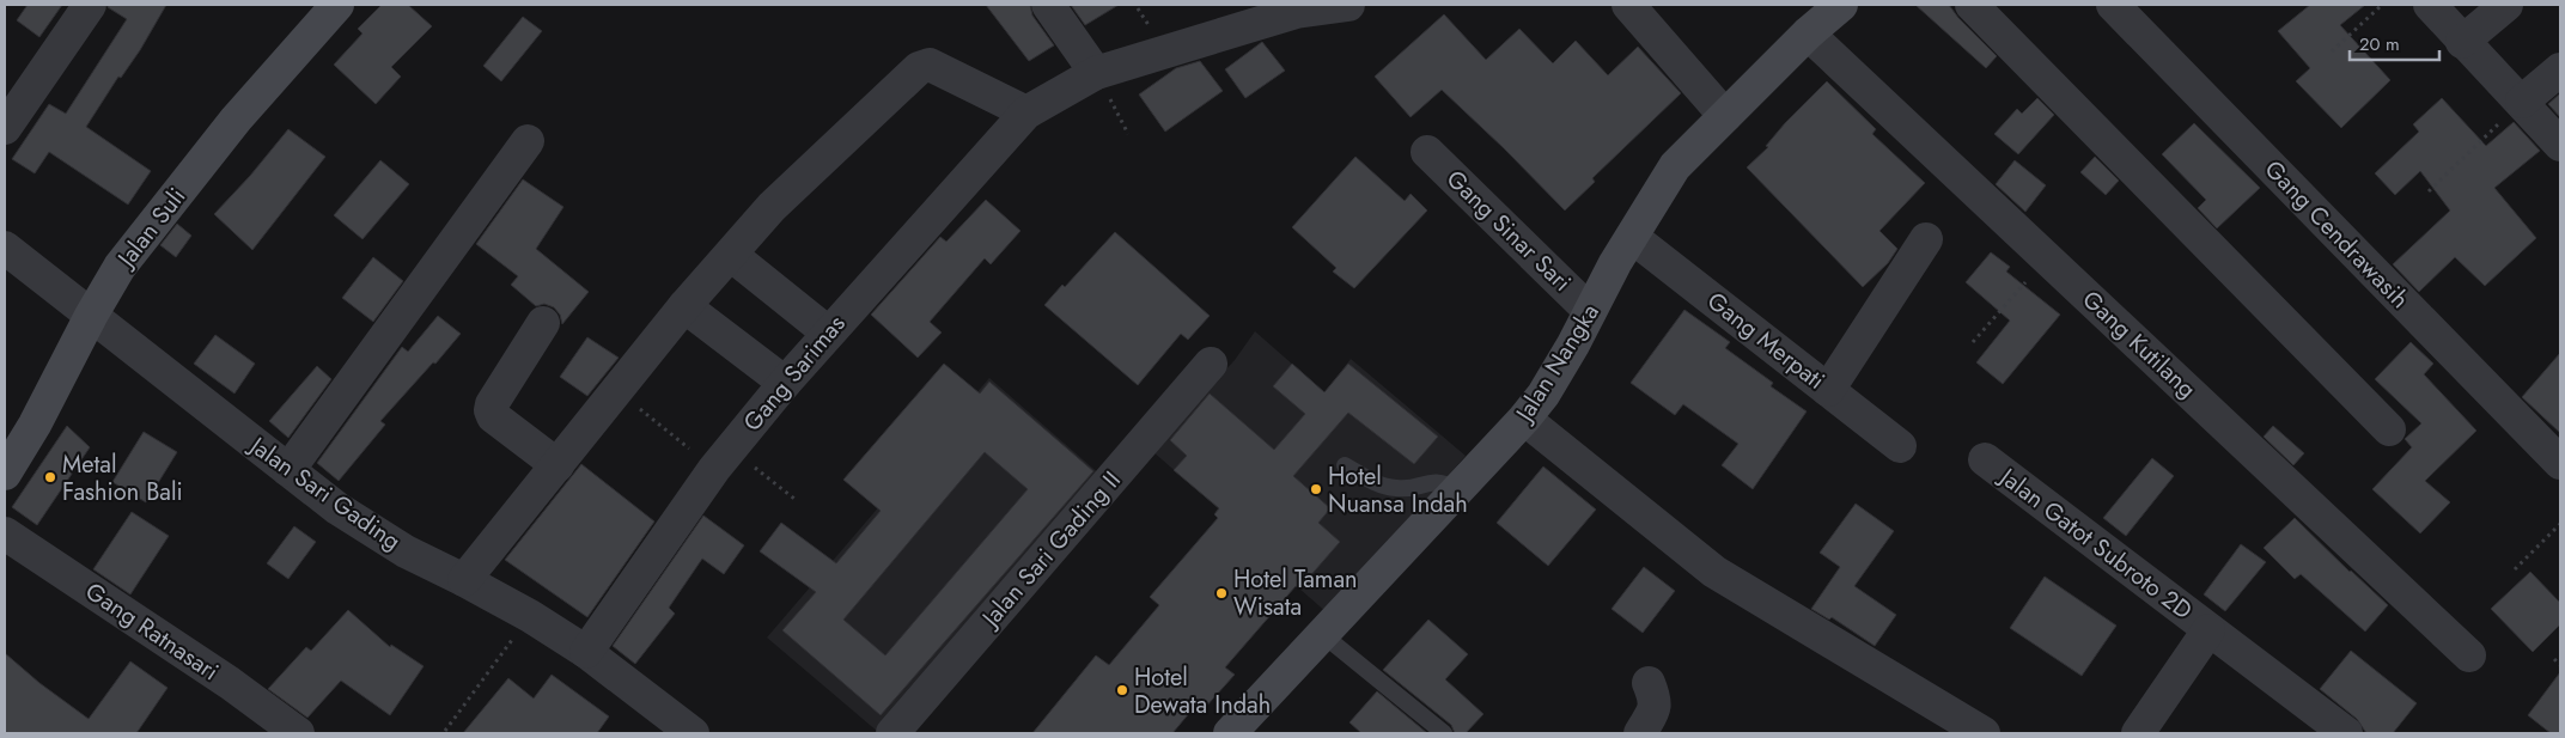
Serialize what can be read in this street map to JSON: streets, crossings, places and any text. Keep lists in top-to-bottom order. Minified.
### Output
{"streets":{"main road":["Jalan Suli","Jalan Nangka"],"street":["Gang Sinar Sari","Gang Cendrawasih","Gang Merpati","Gang Kutilang","Gang Sarimas","Jalan Sari Gading","Jalan Gatot Subroto 2D","Jalan Sari Gading II","Gang Ratnasari"]},"crossings":[["Jalan Suli","Jalan Sari Gading"],["Gang Sinar Sari","Jalan Nangka"],["Gang Merpati","Jalan Nangka"],["Gang Kutilang","Jalan Nangka"],["Gang Sarimas","Jalan Sari Gading"]],"places":["Metal Fashion Bali","Hotel Nuansa Indah","Hotel Taman Wisata","Hotel Dewata Indah"],"scale_bar":"20 m"}
